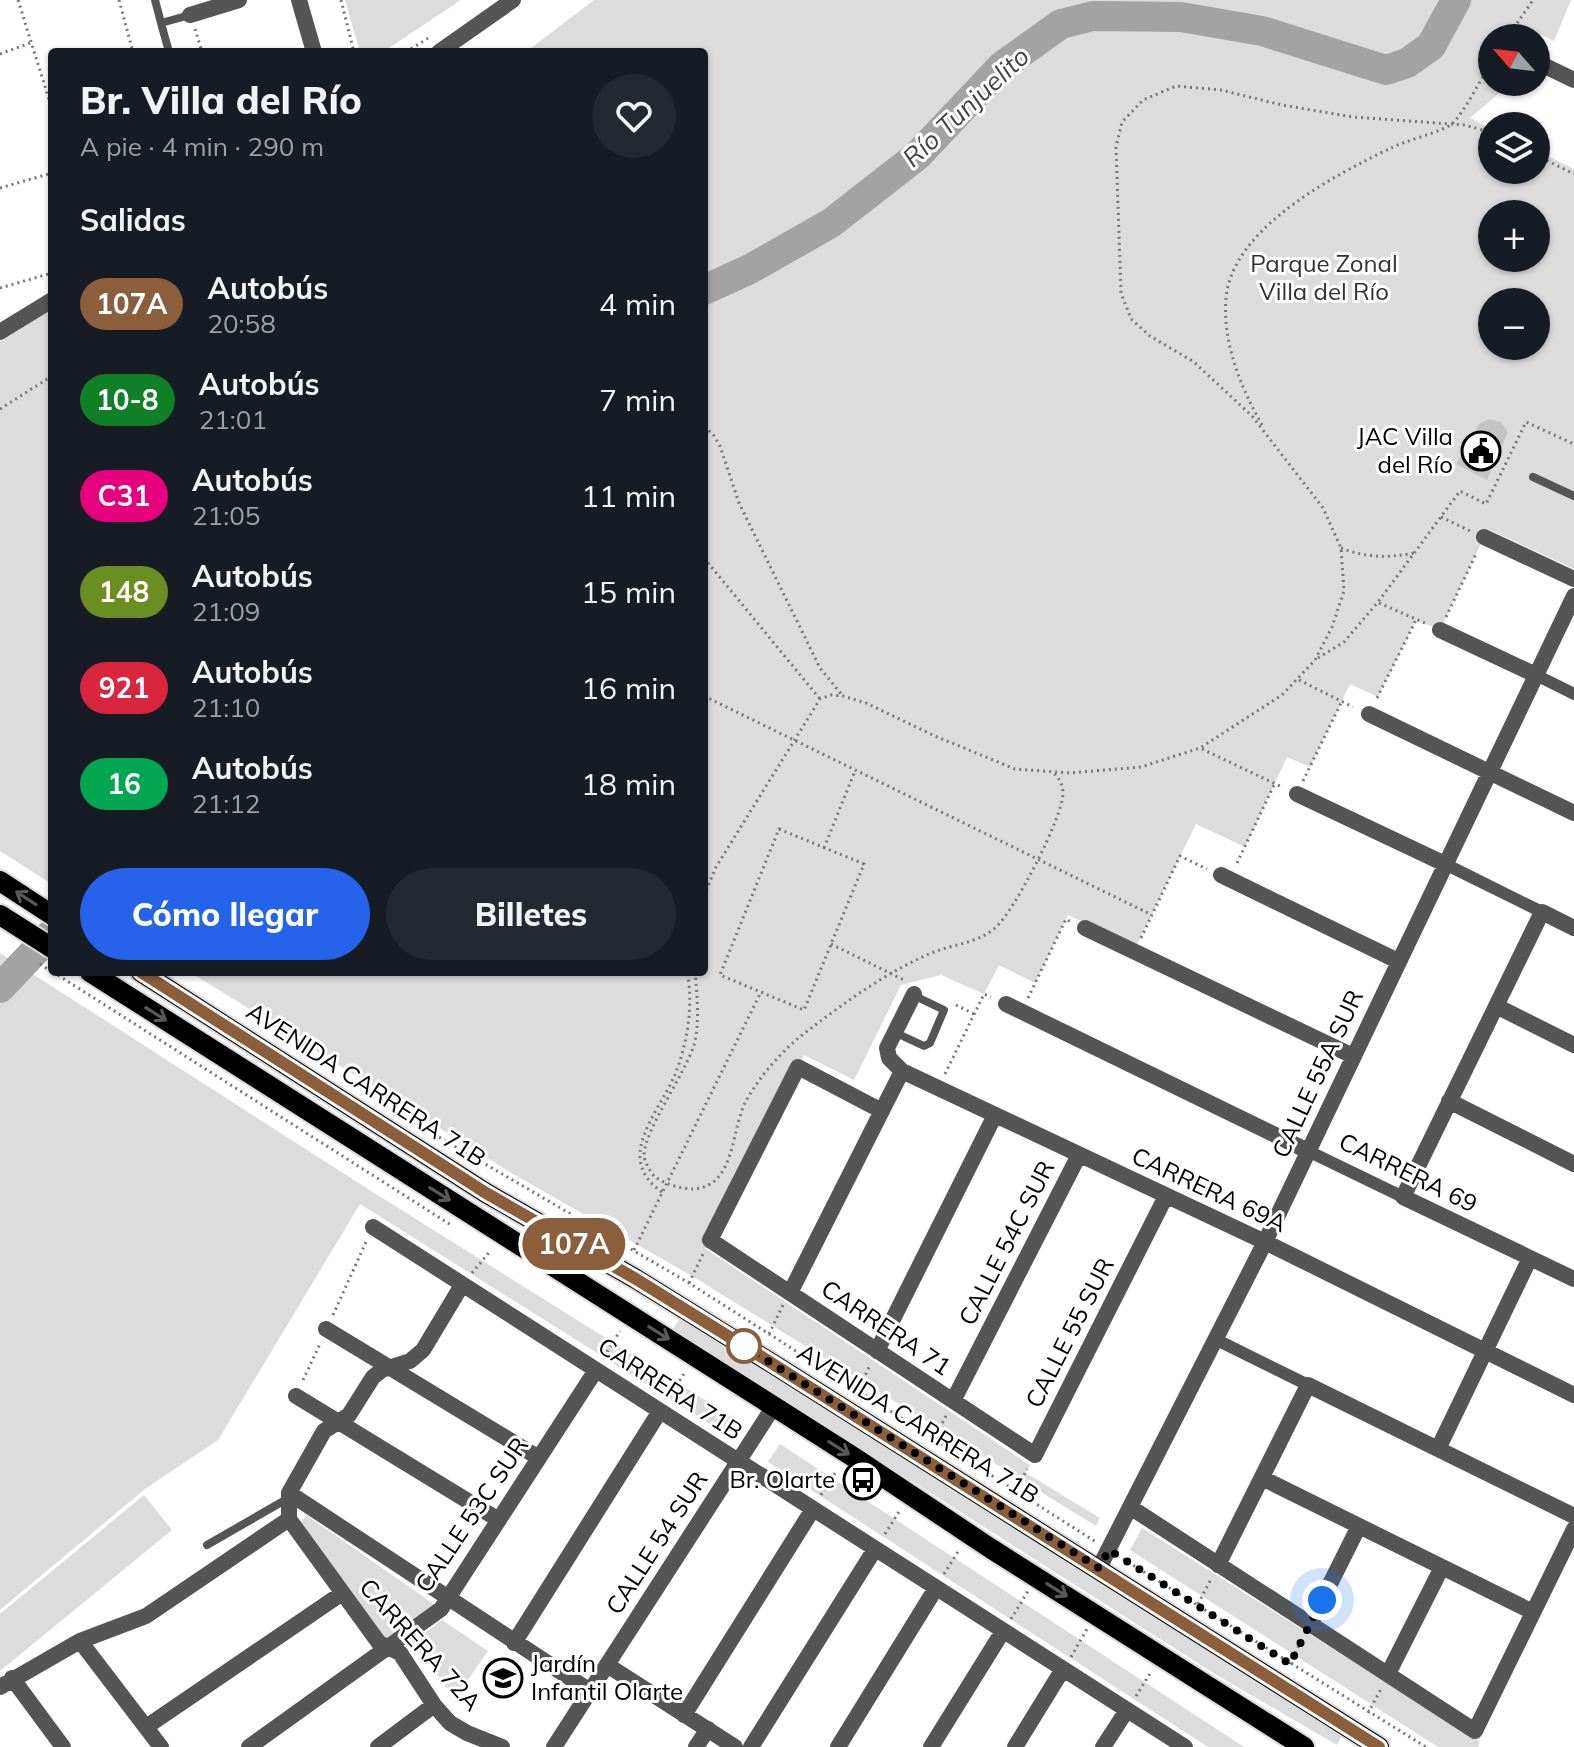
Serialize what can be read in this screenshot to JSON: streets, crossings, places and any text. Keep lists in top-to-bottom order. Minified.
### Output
{"streets":{"main road":["AVENIDA CARRERA 71B"],"street":["CALLE 55A SUR","CARRERA 69","CARRERA 69A","CALLE 54C SUR","CARRERA 71","CALLE 55 SUR","CARRERA 71B","CALLE 53C SUR","CALLE 54 SUR","CARRERA 72A"]},"crossings":[["CALLE 55A SUR","AVENIDA CARRERA 71B"],["CALLE 55A SUR","CARRERA 69"],["CALLE 55A SUR","CARRERA 69A"],["CARRERA 69A","CALLE 54C SUR"],["CARRERA 69A","CALLE 55 SUR"],["CALLE 54C SUR","CARRERA 71"],["CARRERA 71","CALLE 55 SUR"],["CARRERA 71B","CALLE 53C SUR"],["CARRERA 71B","CALLE 54 SUR"],["CALLE 53C SUR","CARRERA 72A"]],"water":["Río Tunjuelito"],"parks":["Parque Zonal Villa del Río"],"places":{"public building":["JAC Villa del Río"],"bus stop":["Br. Olarte"],"school or university":["Jardín Infantil Olarte"]},"lines":["bus line 107A"],"north":"top left","page":{"on_map":"107A","map_buttons":["+","−"],"heading":[["Br. Villa del Río","A pie · 4 min · 290 m"],"Salidas"],"list":[{"mark":"107A","name":"Autobús","note":"20:58","value":"4 min"},{"mark":"10-8","name":"Autobús","note":"21:01","value":"7 min"},{"mark":"C31","name":"Autobús","note":"21:05","value":"11 min"},{"mark":"148","name":"Autobús","note":"21:09","value":"15 min"},{"mark":"921","name":"Autobús","note":"21:10","value":"16 min"},{"mark":"16","name":"Autobús","note":"21:12","value":"18 min"}],"buttons":["Cómo llegar","Billetes"]}}
